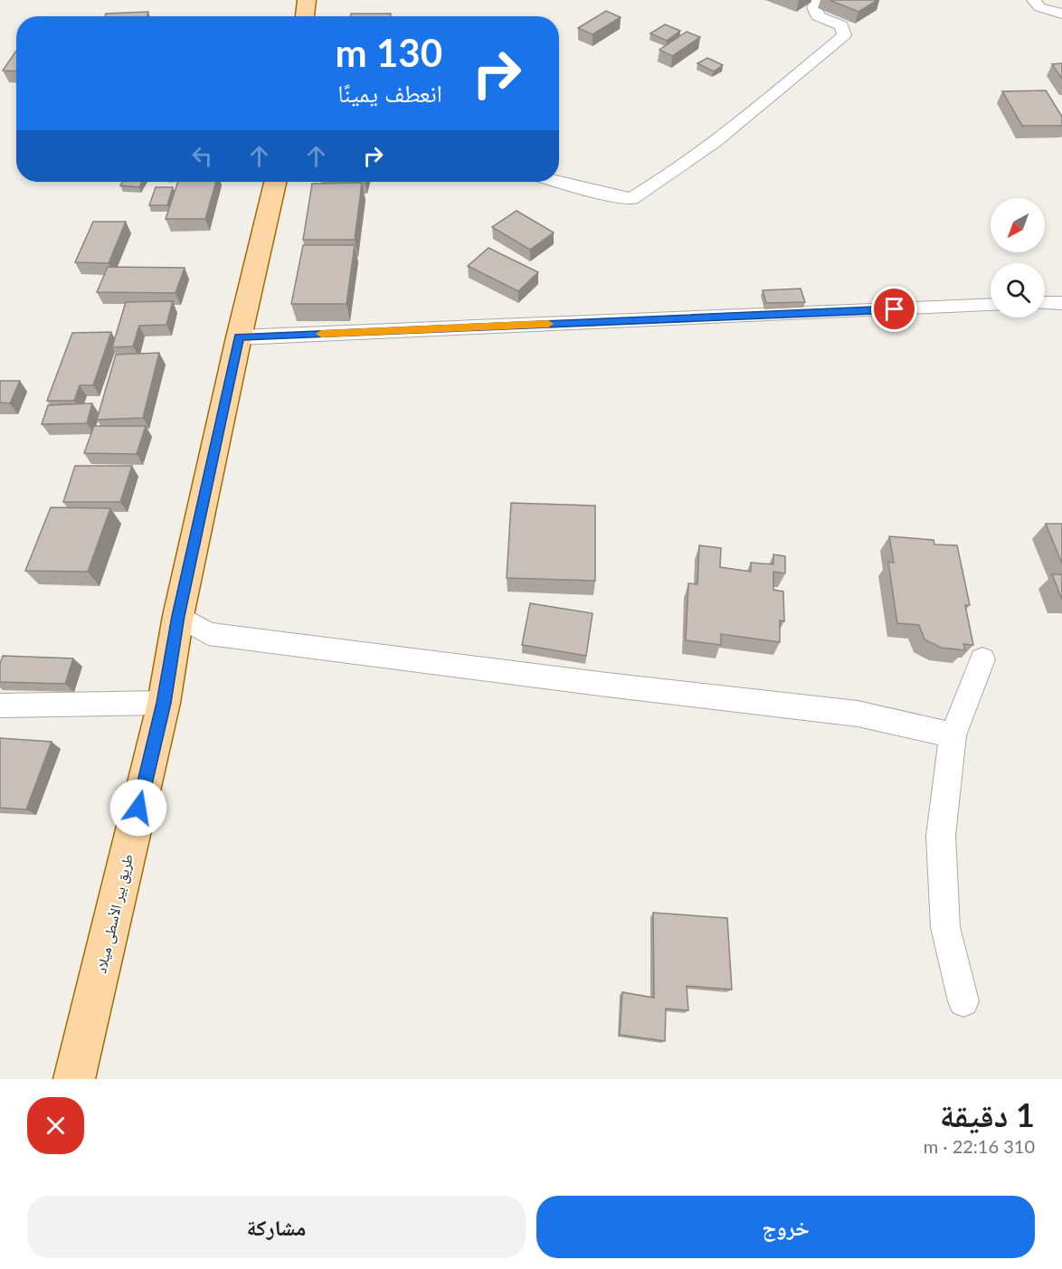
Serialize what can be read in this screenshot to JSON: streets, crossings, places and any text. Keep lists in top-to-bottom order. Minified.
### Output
{"streets":{"main road":["طريق بير الأسطى ميلاد"]},"north":"bottom left","page":{"turn":["130 m","انعطف يمينًا"],"heading":["1 دقيقة","310 m · 22:16"],"buttons":["خروج","مشاركة"]}}
